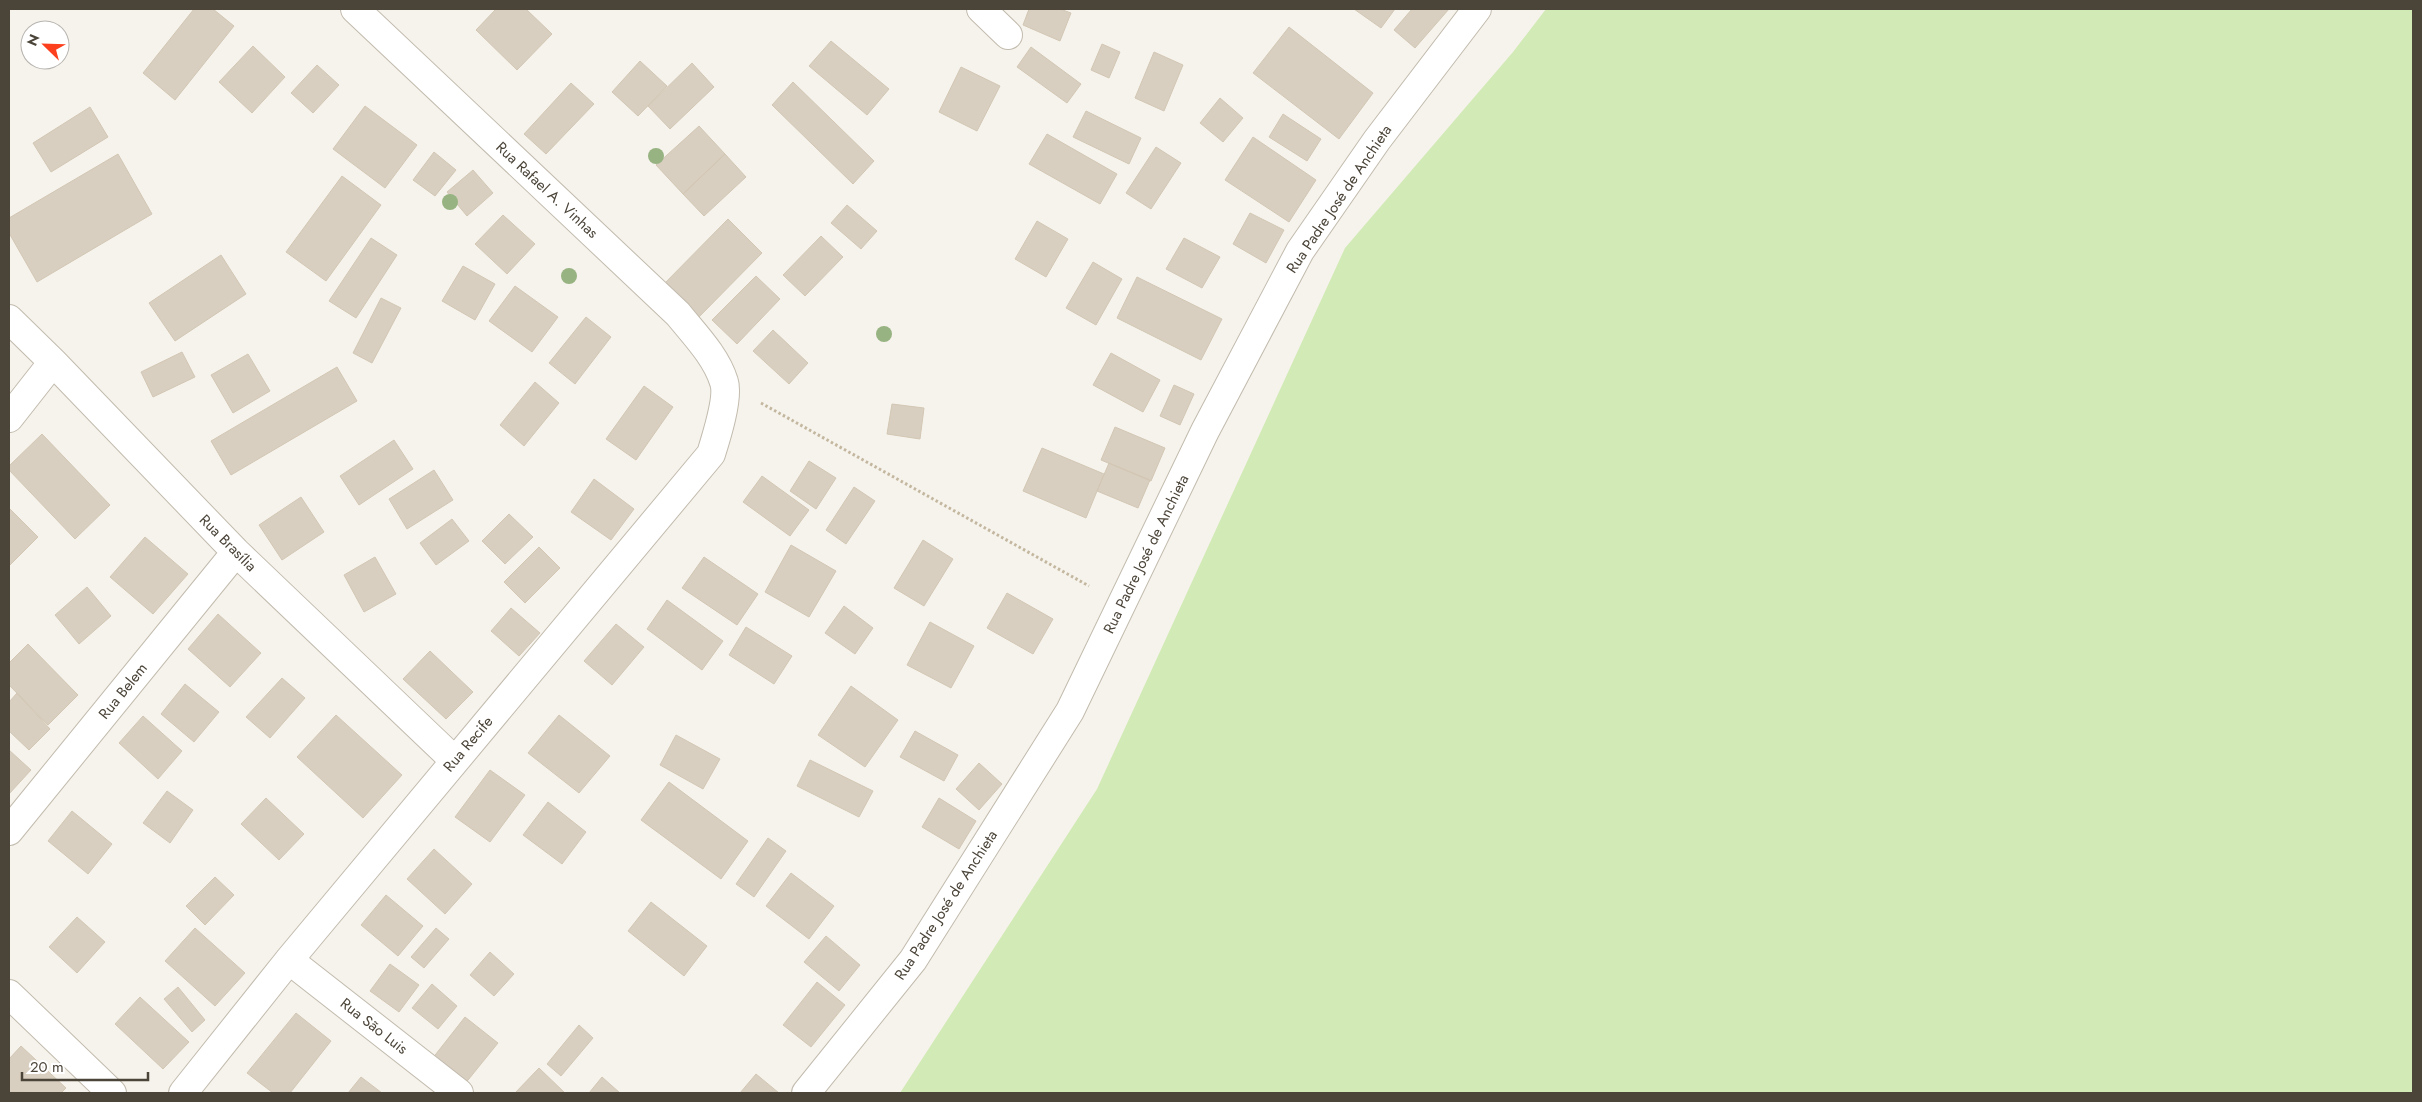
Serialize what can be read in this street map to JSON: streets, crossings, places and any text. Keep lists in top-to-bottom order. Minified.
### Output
{"streets":{"street":["Rua Rafael A. Vinhas","Rua Padre José de Anchieta","Rua Brasília","Rua Belem","Rua Recife","Rua São Luis"]},"crossings":[["Rua Rafael A. Vinhas","Rua Recife"],["Rua Brasília","Rua Belem"],["Rua Brasília","Rua Recife"],["Rua Recife","Rua São Luis"]],"scale_bar":"20 m","north":"top left"}
